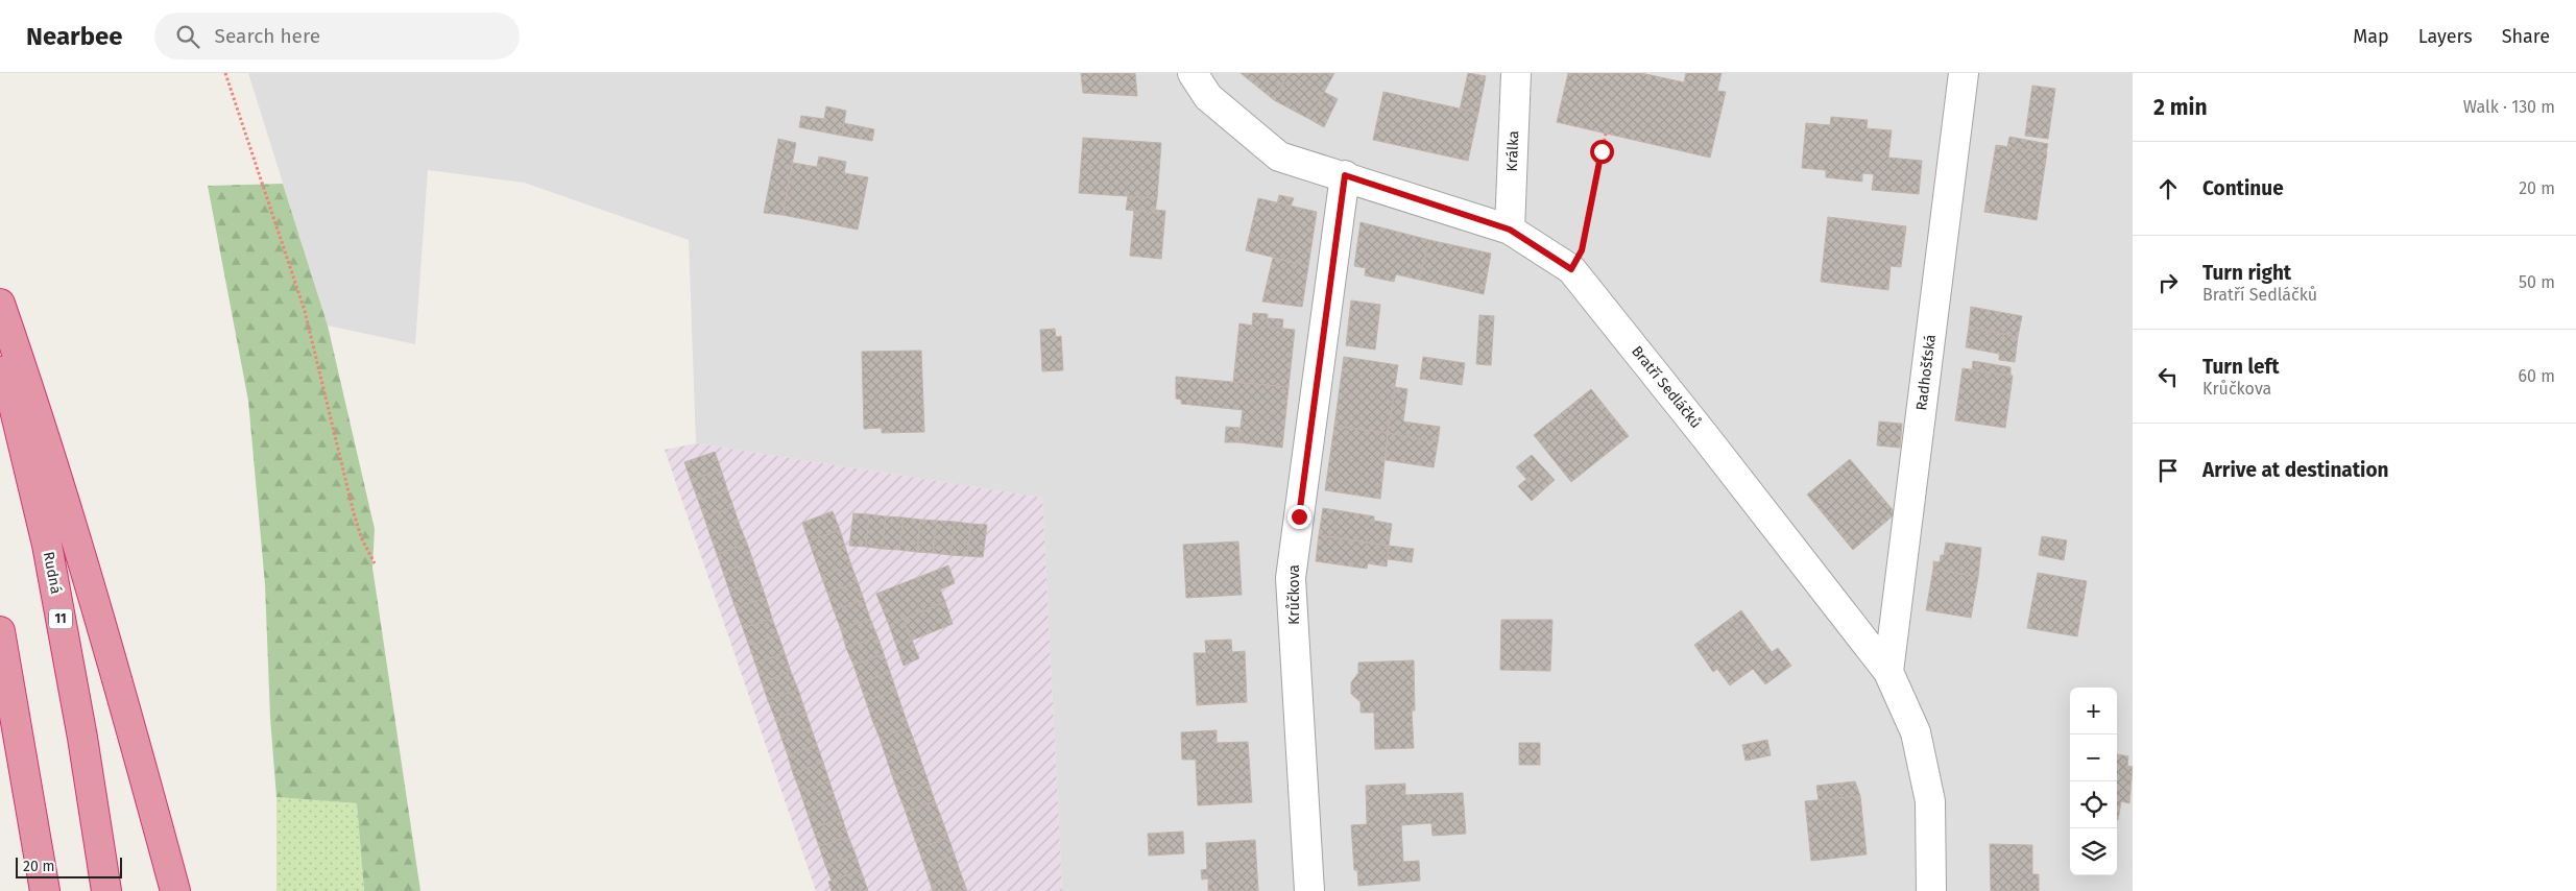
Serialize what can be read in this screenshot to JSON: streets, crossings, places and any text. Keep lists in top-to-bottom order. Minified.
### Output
{"streets":{"highway":["Rudná","11"],"street":["Králka","Radhošťská","Bratří Sedláčků","Krůčkova"]},"crossings":[["Králka","Bratří Sedláčků"],["Radhošťská","Bratří Sedláčků"],["Bratří Sedláčků","Krůčkova"]],"scale_bar":"20 m","page":{"header":"Nearbee","search":"Search here","nav":["Map","Layers","Share"],"heading":["2 min","Walk · 130 m"],"list":[["Continue","20 m"],["Turn right","Bratří Sedláčků","50 m"],["Turn left","Krůčkova","60 m"],"Arrive at destination"],"map_buttons":["+","−"],"scale":"20 m"}}
